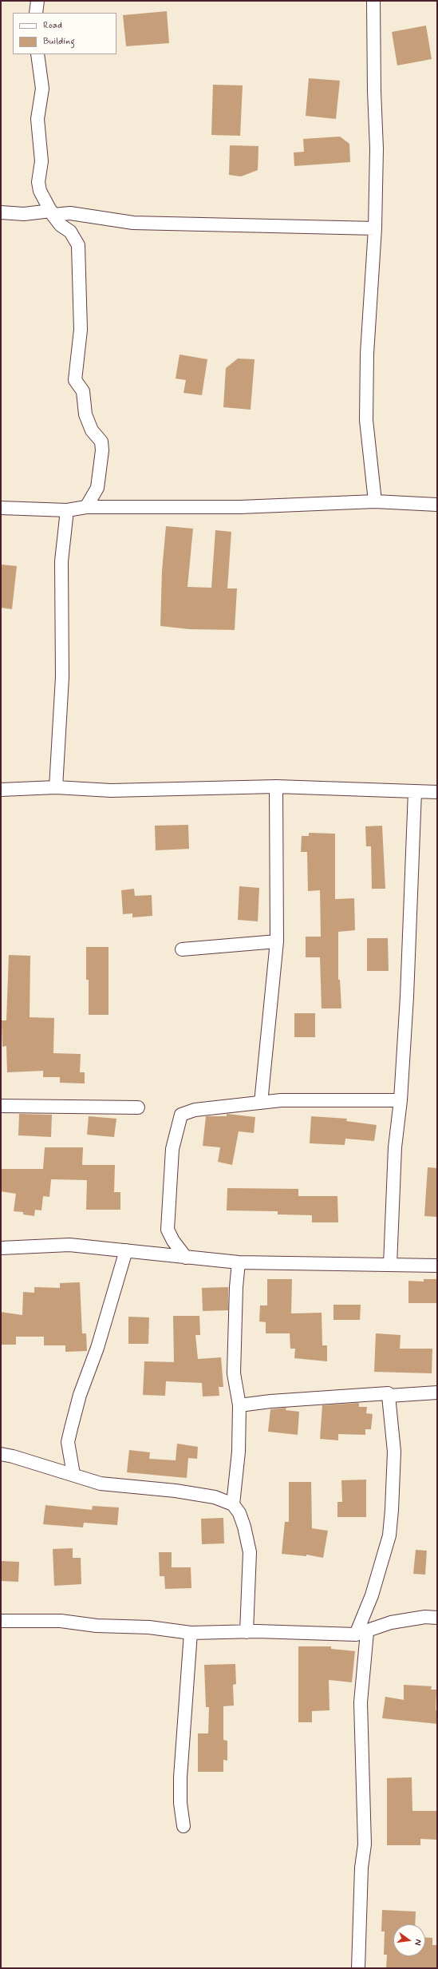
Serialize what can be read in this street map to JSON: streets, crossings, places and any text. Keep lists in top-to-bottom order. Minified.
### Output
{"legend":["Road","Building"],"north":"right"}
